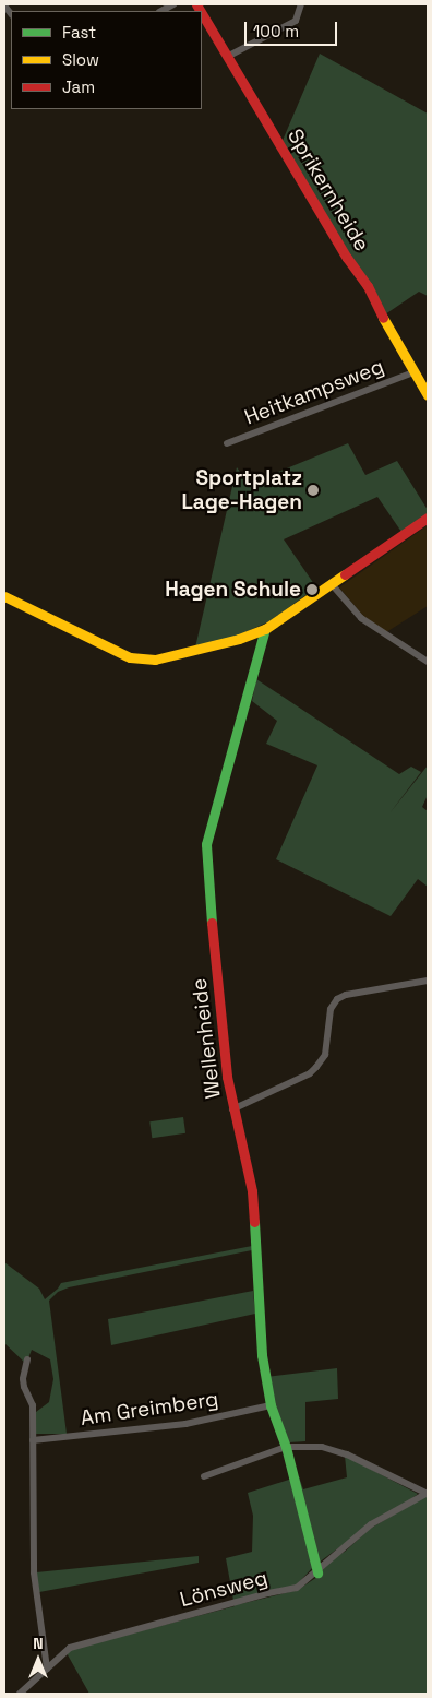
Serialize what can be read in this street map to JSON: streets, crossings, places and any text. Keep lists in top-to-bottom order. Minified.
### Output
{"streets":{"street":["Sprikernheide","Heitkampsweg","Wellenheide","Am Greimberg","Lönsweg"]},"crossings":[["Sprikernheide","Heitkampsweg"],["Wellenheide","Am Greimberg"],["Wellenheide","Lönsweg"]],"places":["Sportplatz Lage-Hagen","Hagen Schule"],"legend":["Fast","Slow","Jam"],"scale_bar":"100 m","north":"top"}
